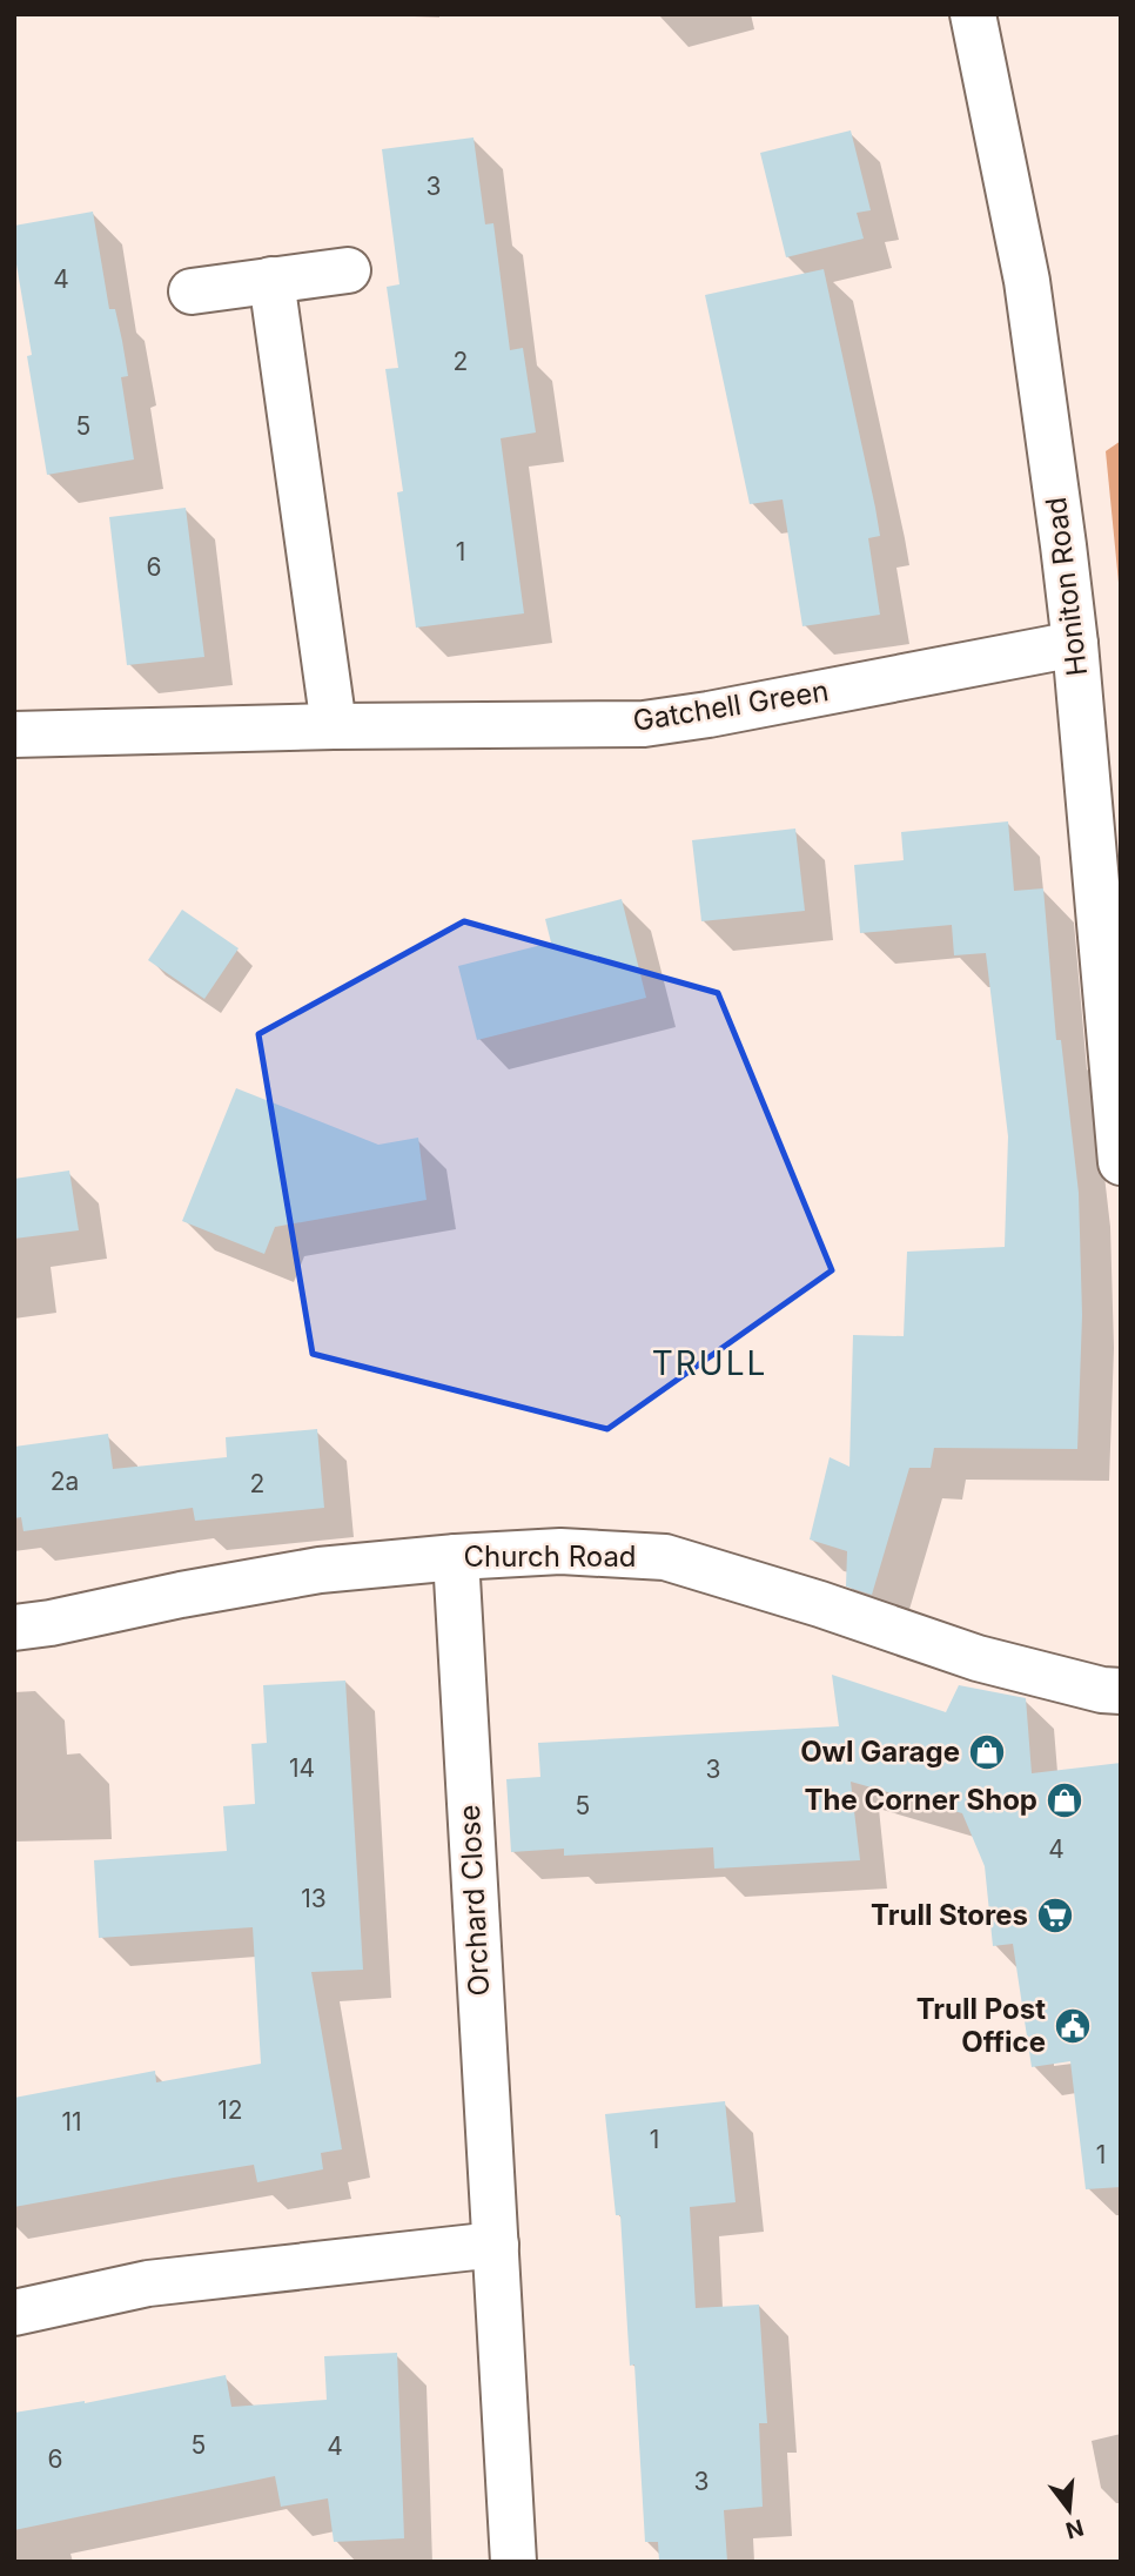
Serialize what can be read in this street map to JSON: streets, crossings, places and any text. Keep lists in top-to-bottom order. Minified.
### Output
{"streets":{"street":["Honiton Road","Gatchell Green","Church Road","Orchard Close"]},"crossings":[["Honiton Road","Gatchell Green"],["Church Road","Orchard Close"]],"districts":["TRULL"],"places":{"shop":["Owl Garage","The Corner Shop"],"supermarket":["Trull Stores"],"public building":["Trull Post Office"]},"house_numbers":["3","4","2","5","1","6","2a","2","14","3","5","4","13","12","11","1","1","5","4","6","3"],"north":"bottom"}
